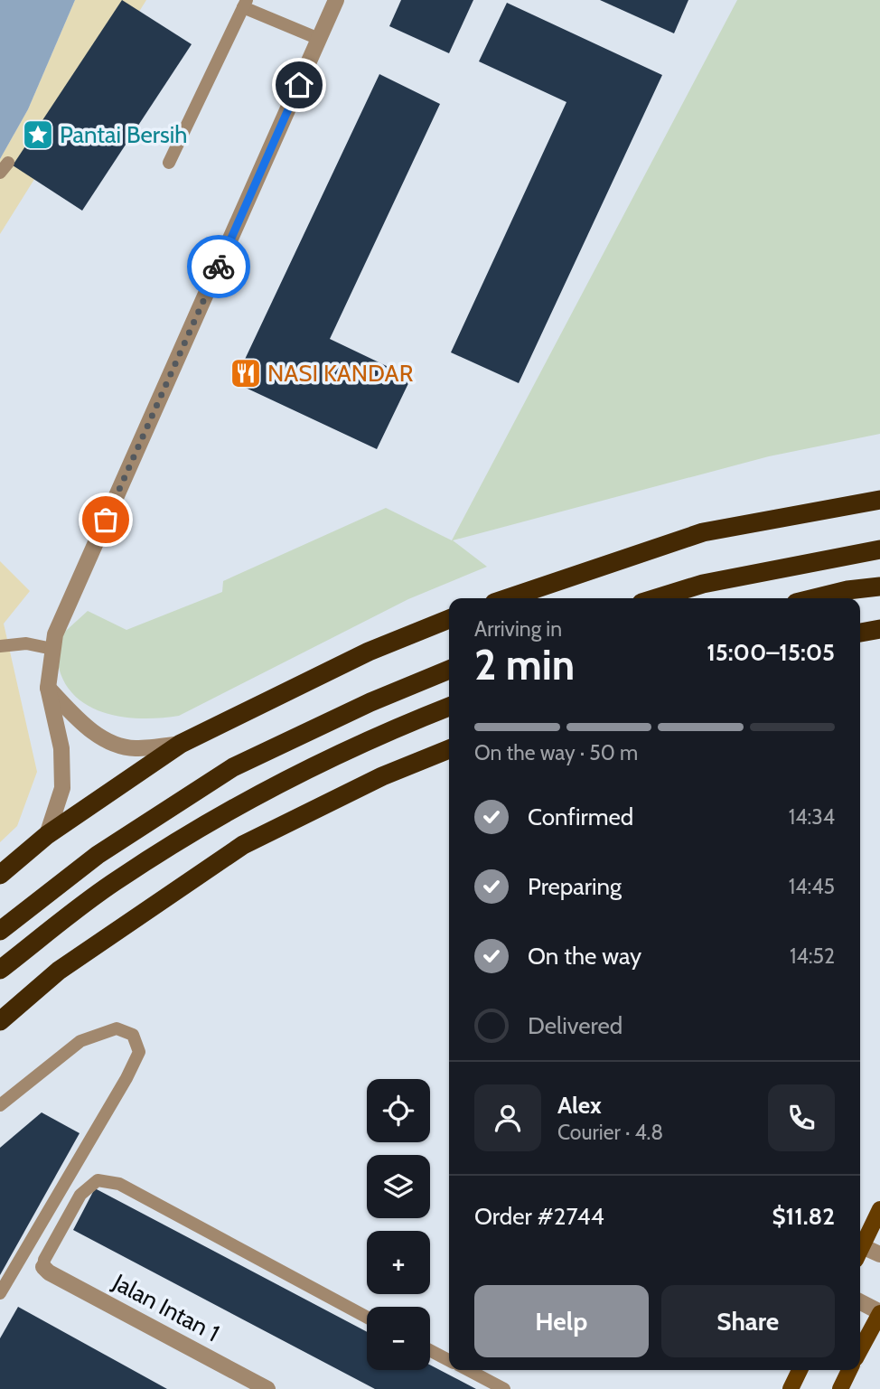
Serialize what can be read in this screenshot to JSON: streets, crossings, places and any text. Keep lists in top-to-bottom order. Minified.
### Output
{"streets":{"street":["Jalan Intan 1"]},"places":{"place":["Pantai Bersih"],"restaurant":["NASI KANDAR"]},"page":{"heading":["2 min","Arriving in","15:00–15:05"],"panel":["Alex","Courier · 4.8","Order #2744","$11.82"],"bar":"On the way · 50 m","list":[["Confirmed","14:34"],["Preparing","14:45"],["On the way","14:52"],"Delivered"],"map_buttons":["+","−"],"buttons":["Help","Share"]}}
